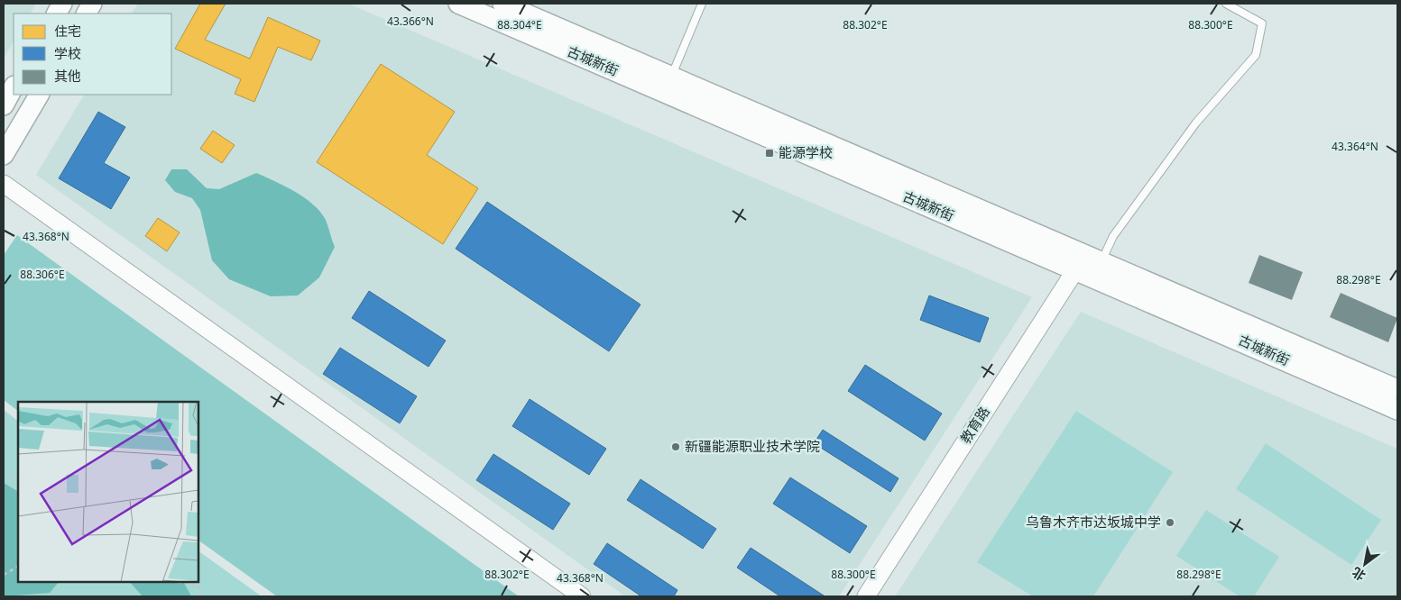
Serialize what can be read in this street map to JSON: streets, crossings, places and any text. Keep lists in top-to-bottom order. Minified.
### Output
{"streets":{"main road":["古城新街"],"street":["教育路"]},"crossings":[["古城新街","教育路"]],"places":{"transit":["能源学校"],"other":["新疆能源职业技术学院","乌鲁木齐市达坂城中学"]},"legend":["住宅","学校","其他"],"north":"bottom left","coordinates":["43.366°N","88.304°E","88.302°E","88.300°E","43.364°N","43.368°N","88.306°E","88.298°E"]}
